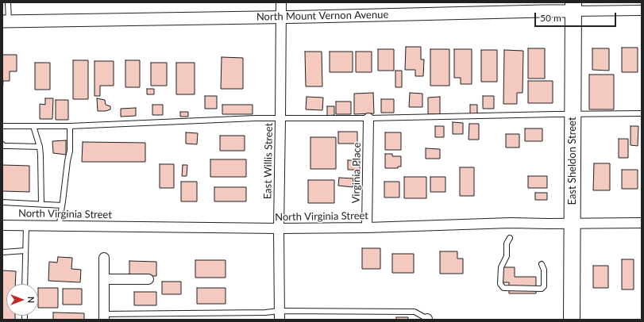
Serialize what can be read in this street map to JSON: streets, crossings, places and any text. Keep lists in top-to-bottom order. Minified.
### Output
{"streets":{"main road":["East Sheldon Street"],"street":["North Mount Vernon Avenue","East Willis Street","Virginia Place","North Virginia Street"]},"crossings":[["North Mount Vernon Avenue","East Willis Street"],["North Mount Vernon Avenue","East Sheldon Street"],["East Willis Street","North Virginia Street"],["East Sheldon Street","North Virginia Street"],["Virginia Place","North Virginia Street"]],"scale_bar":"50 m","north":"right"}
